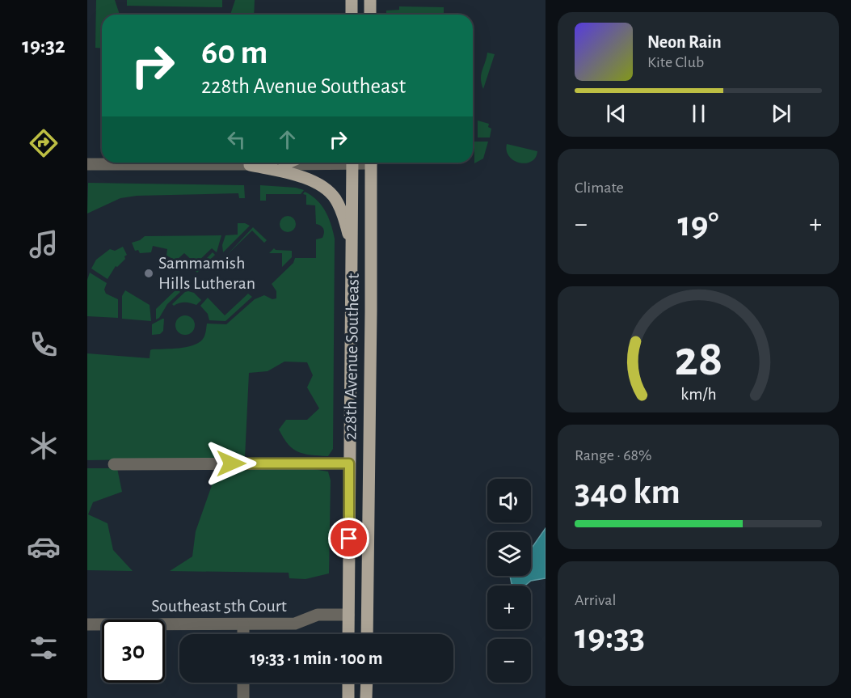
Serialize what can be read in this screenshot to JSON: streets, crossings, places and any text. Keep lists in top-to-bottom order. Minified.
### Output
{"streets":{"main road":["228th Avenue Southeast"],"street":["Southeast 5th Court"]},"crossings":[["228th Avenue Southeast","Southeast 5th Court"]],"places":["Sammamish Hills Lutheran"],"page":{"tabs":"19:32","turn":["60 m","228th Avenue Southeast"],"song":["Neon Rain","Kite Club"],"tile":["Climate",["Range · 68%","340 km"],["Arrival","19:33"]],"heat":["−","19°","+"],"map_buttons":["+","−"],"limit":"30","trip":"19:33 · 1 min · 100 m","gauge":["28","km/h"]}}
